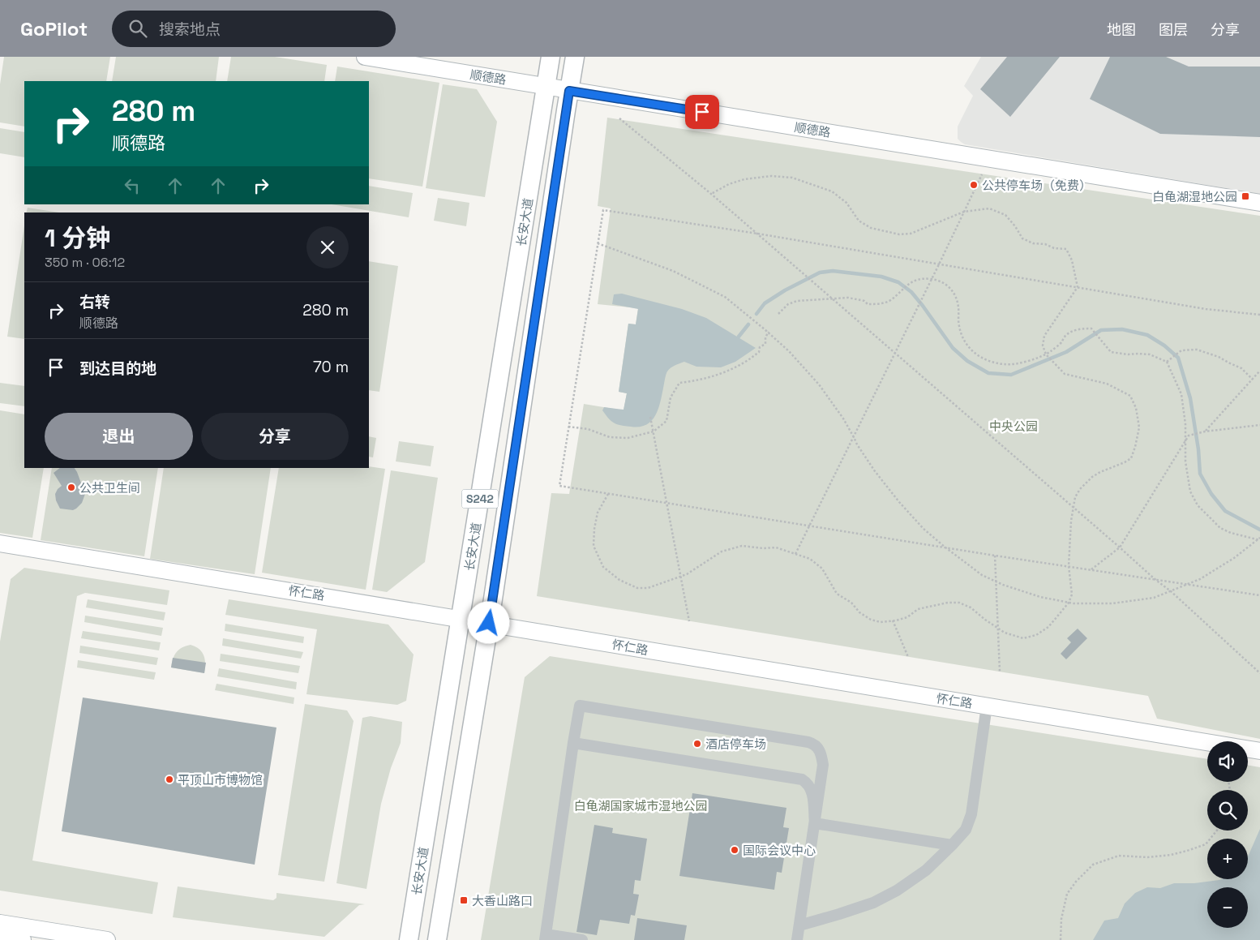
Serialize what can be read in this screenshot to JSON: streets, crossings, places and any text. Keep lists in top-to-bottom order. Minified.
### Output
{"streets":{"main road":["长安大道","S242"],"street":["顺德路","怀仁路"]},"crossings":[["顺德路","长安大道"],["长安大道","怀仁路"]],"parks":["中央公园","白龟湖国家城市湿地公园"],"places":{"other":["公共停车场（免费）","公共卫生间","酒店停车场","平顶山市博物馆","国际会议中心"],"transit":["白龟湖湿地公园","大香山路口"]},"page":{"header":"GoPilot","search":"搜索地点","nav":["地图","图层","分享"],"turn":["280 m","顺德路"],"heading":["1 分钟","350 m · 06:12"],"list":[{"name":"右转","note":"顺德路","value":"280 m"},{"name":"到达目的地","value":"70 m"}],"buttons":["退出","分享"],"map_buttons":["+","−"]}}
